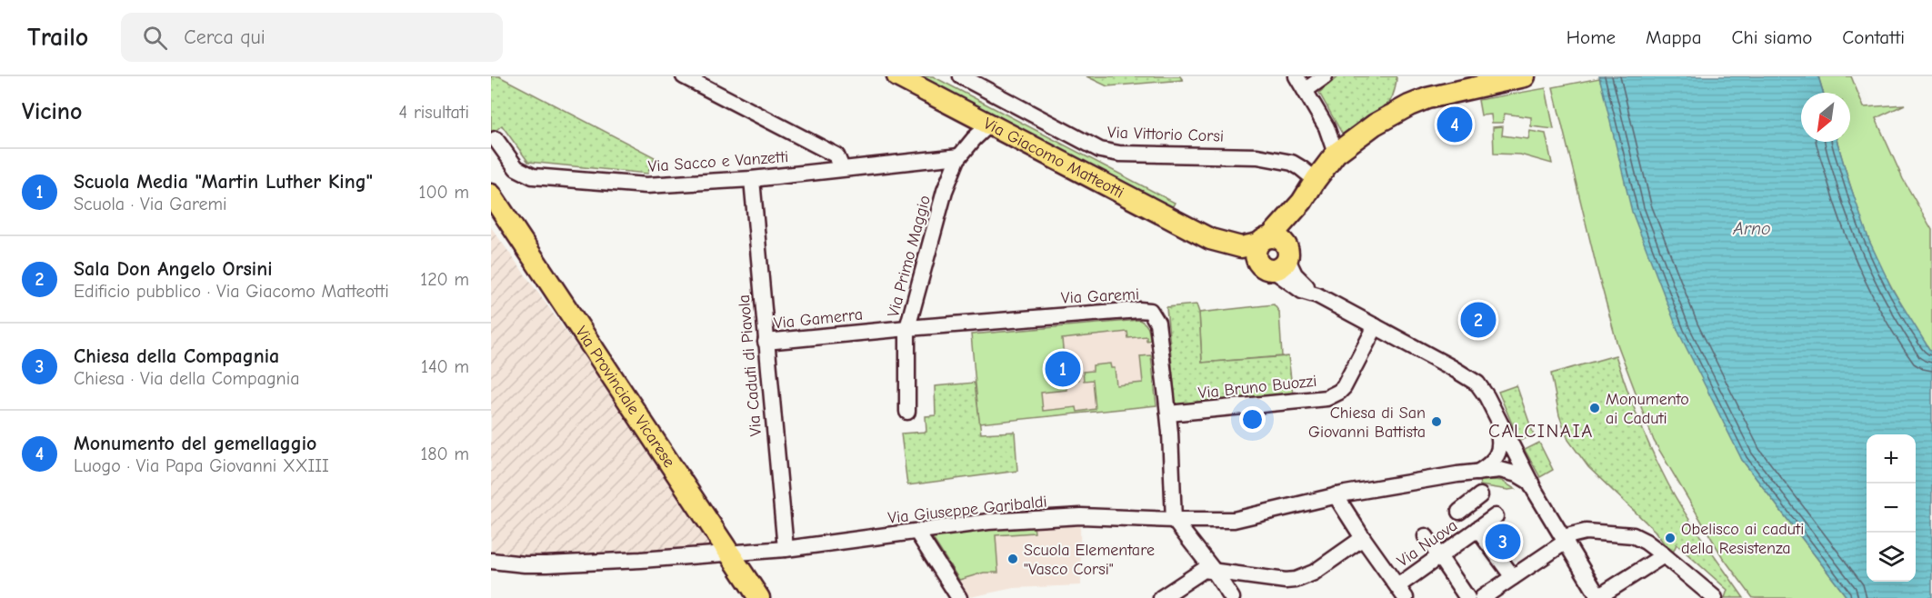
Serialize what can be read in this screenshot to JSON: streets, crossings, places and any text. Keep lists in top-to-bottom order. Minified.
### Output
{"streets":{"main road":["Via Giacomo Matteotti","Via Provinciale Vicarese"],"street":["Via Vittorio Corsi","Via Sacco e Vanzetti","Via Primo Maggio","Via Garemi","Via Gamerra","Via Caduti di Piavola","Via Bruno Buozzi","Via Giuseppe Garibaldi","Via Nuova"]},"crossings":[["Via Giacomo Matteotti","Via Primo Maggio"],["Via Sacco e Vanzetti","Via Primo Maggio"],["Via Sacco e Vanzetti","Via Caduti di Piavola"],["Via Primo Maggio","Via Garemi"],["Via Primo Maggio","Via Gamerra"],["Via Garemi","Via Gamerra"],["Via Garemi","Via Bruno Buozzi"],["Via Garemi","Via Giuseppe Garibaldi"],["Via Gamerra","Via Caduti di Piavola"],["Via Caduti di Piavola","Via Giuseppe Garibaldi"],["Via Provinciale Vicarese","Via Giuseppe Garibaldi"]],"districts":["CALCINAIA"],"water":["Arno"],"places":["Monumento ai Caduti","Chiesa di San Giovanni Battista","Obelisco ai caduti della Resistenza","Scuola Elementare \"Vasco Corsi\""],"north":"bottom left","page":{"header":"Trailo","search":"Cerca qui","nav":["Home","Mappa","Chi siamo","Contatti"],"heading":["Vicino","4 risultati"],"pins":["4","2","1","3"],"list":[{"mark":"1","name":"Scuola Media \"Martin Luther King\"","note":"Scuola · Via Garemi","value":"100 m"},{"mark":"2","name":"Sala Don Angelo Orsini","note":"Edificio pubblico · Via Giacomo Matteotti","value":"120 m"},{"mark":"3","name":"Chiesa della Compagnia","note":"Chiesa · Via della Compagnia","value":"140 m"},{"mark":"4","name":"Monumento del gemellaggio","note":"Luogo · Via Papa Giovanni XXIII","value":"180 m"}],"map_buttons":["+","−"]}}
